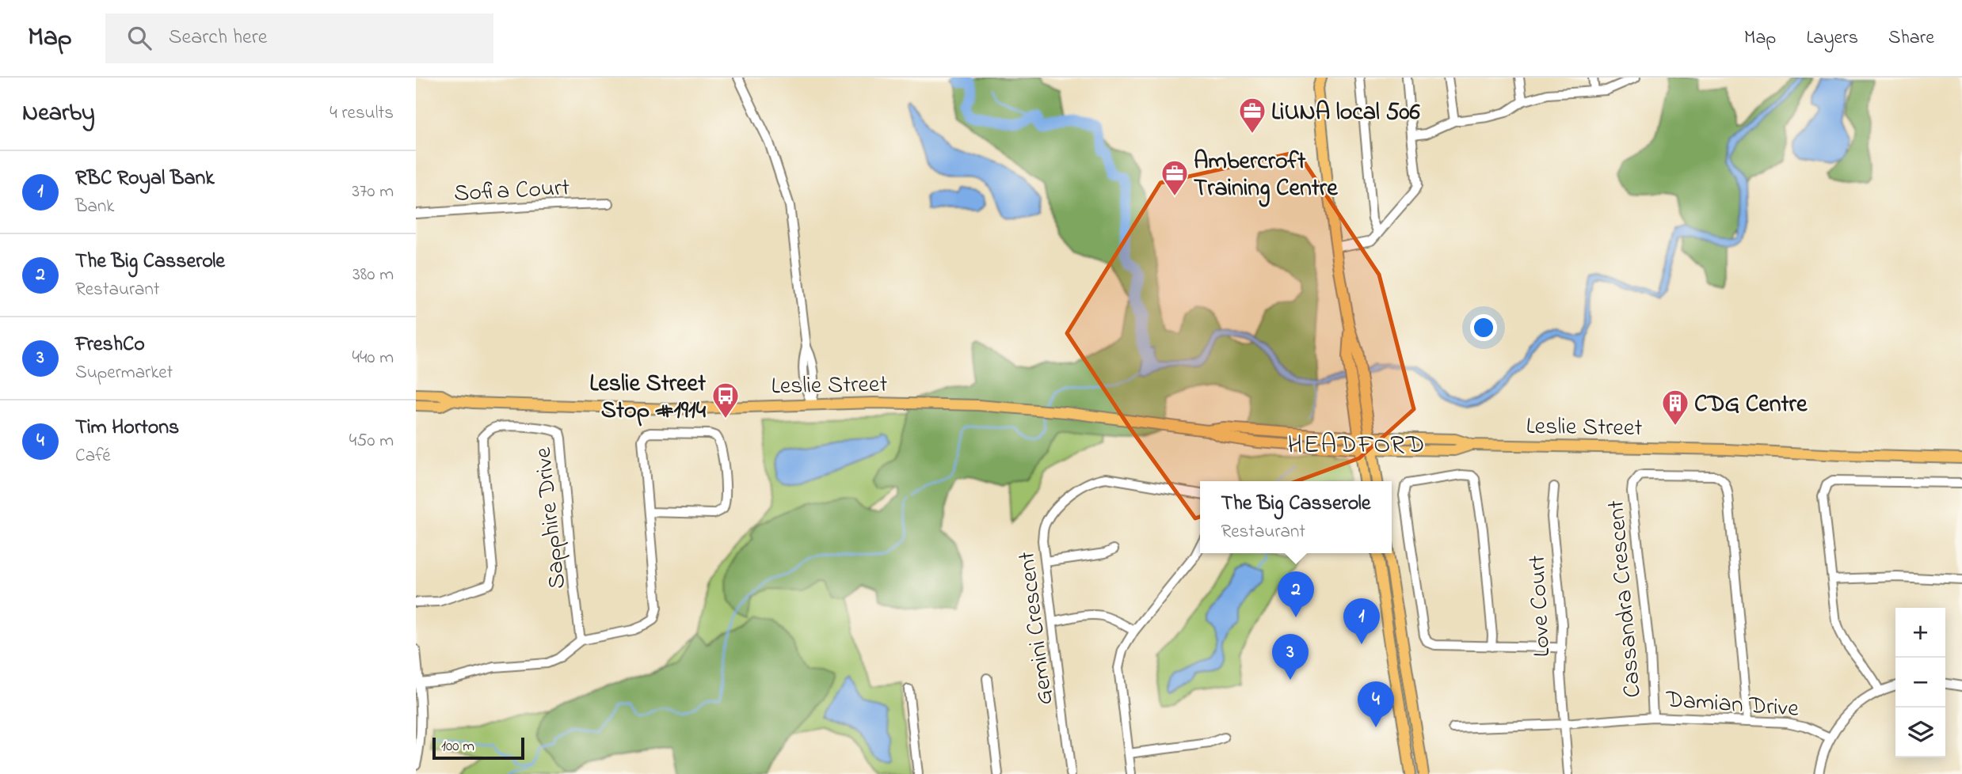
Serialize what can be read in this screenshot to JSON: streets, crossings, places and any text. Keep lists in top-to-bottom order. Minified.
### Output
{"streets":{"main road":["Leslie Street"],"street":["Sofia Court","Sapphire Drive","Cassandra Crescent","Love Court","Gemini Crescent","Damian Drive"]},"crossings":[["Cassandra Crescent","Damian Drive"],["Love Court","Damian Drive"]],"districts":["HEADFORD"],"places":{"office":["LiUNA local 506","Ambercroft Training Centre"],"bus stop":["Leslie Street Stop #1914"],"building":["CDG Centre"]},"scale_bar":"100 m","page":{"header":"Map","search":"Search here","nav":["Map","Layers","Share"],"heading":["Nearby","4 results"],"list":[{"mark":"1","name":"RBC Royal Bank","note":"Bank","value":"370 m"},{"mark":"2","name":"The Big Casserole","note":"Restaurant","value":"380 m"},{"mark":"3","name":"FreshCo","note":"Supermarket","value":"440 m"},{"mark":"4","name":"Tim Hortons","note":"Café","value":"450 m"}],"popup":["The Big Casserole","Restaurant"],"pins":["2","1","3","4"],"map_buttons":["+","−"],"scale":"100 m"}}
